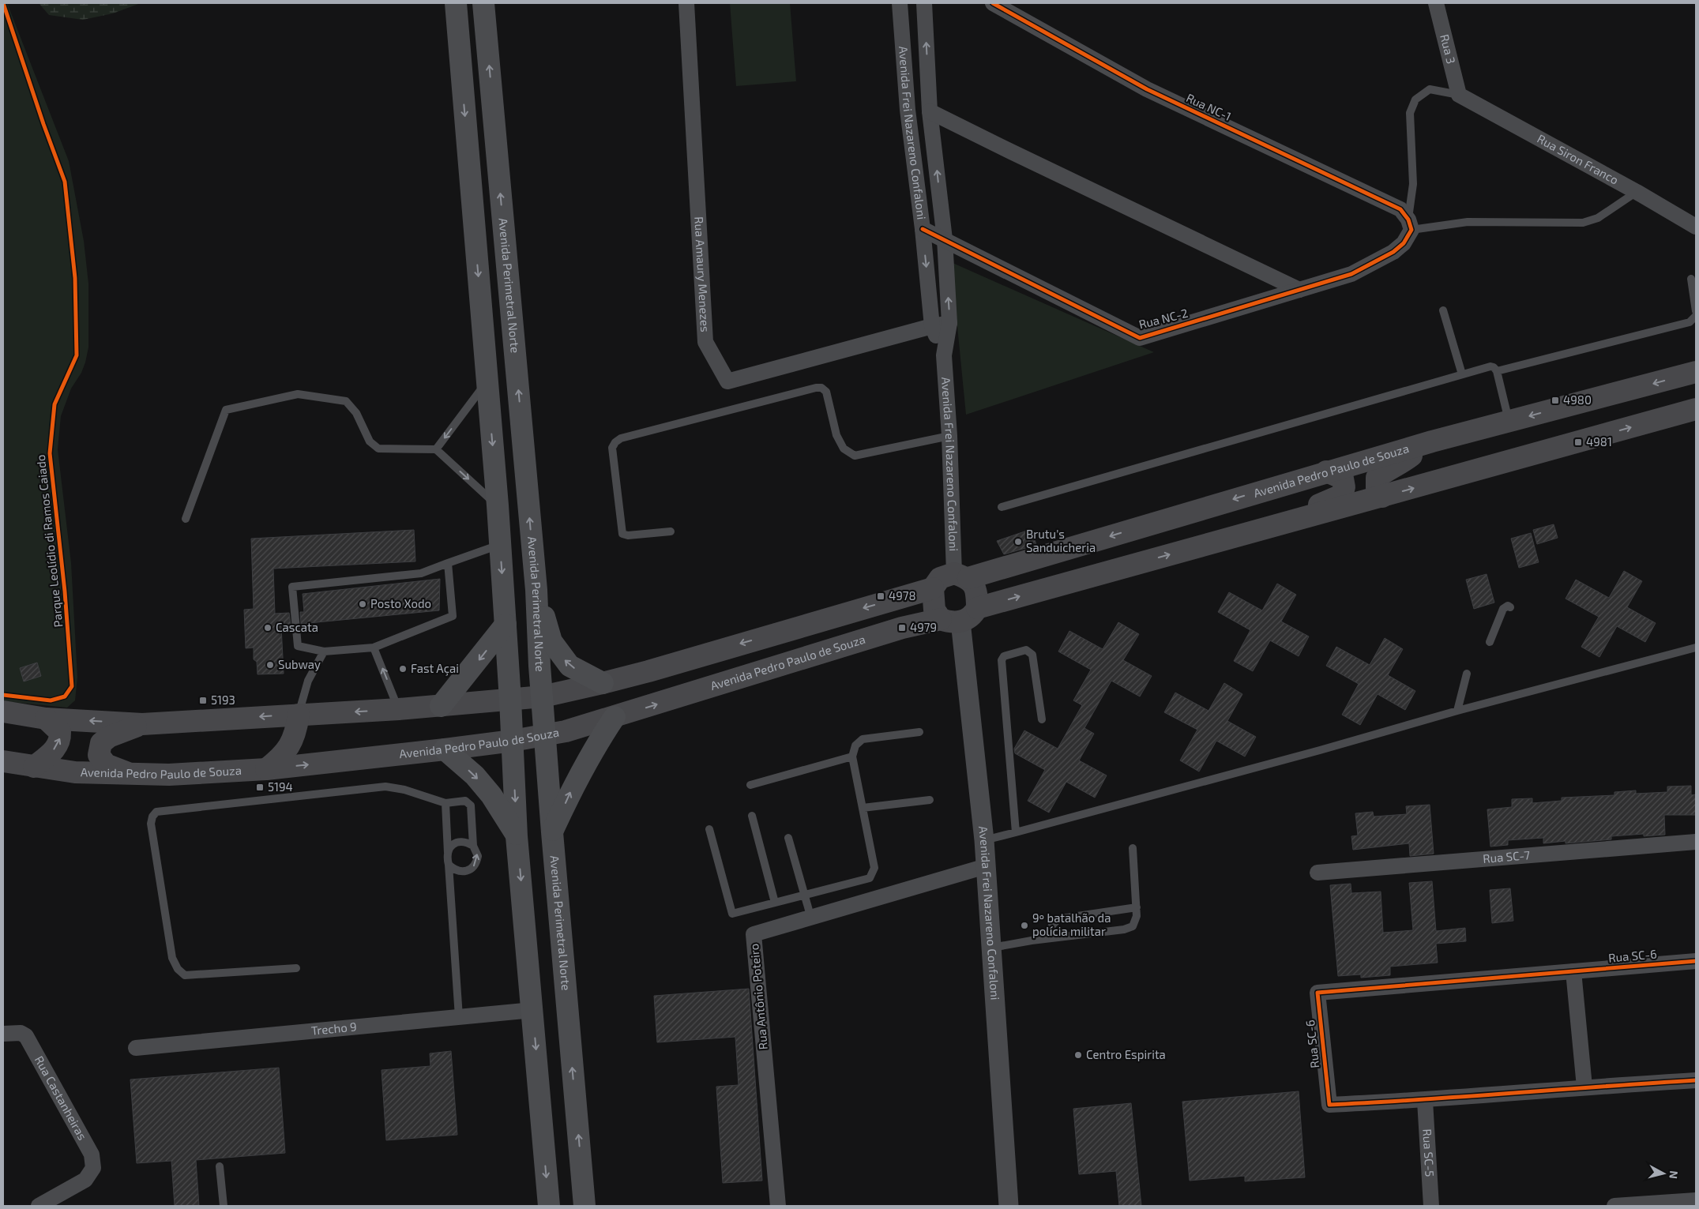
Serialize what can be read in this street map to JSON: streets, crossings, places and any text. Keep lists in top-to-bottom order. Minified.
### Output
{"streets":{"highway":["Avenida Perimetral Norte"],"main road":["Avenida Pedro Paulo de Souza"],"street":["Rua 3","Rua NC-1","Avenida Frei Nazareno Confaloni","Rua Siron Franco","Rua Amaury Menezes","Rua NC-2","Rua SC-7","Rua SC-6","Rua Antônio Poteiro","Trecho 9","Rua Castanheiras","Rua SC-5"],"cycle path":["Parque Leolídio di Ramos Caiado"]},"crossings":[["Rua 3","Rua Siron Franco"],["Rua NC-1","Rua NC-2"],["Avenida Frei Nazareno Confaloni","Rua Amaury Menezes"],["Avenida Frei Nazareno Confaloni","Rua NC-2"],["Avenida Frei Nazareno Confaloni","Avenida Pedro Paulo de Souza"],["Avenida Frei Nazareno Confaloni","Rua Antônio Poteiro"],["Avenida Perimetral Norte","Avenida Pedro Paulo de Souza"],["Rua SC-6","Rua SC-5"]],"places":{"transit":["4980","4981","4978","4979","5193","5194"],"other":["Brutu's Sanduicheria","Posto Xodo","Cascata","Subway","Fast Açai","9º batalhão da polícia militar","Centro Espirita"]},"north":"right"}
